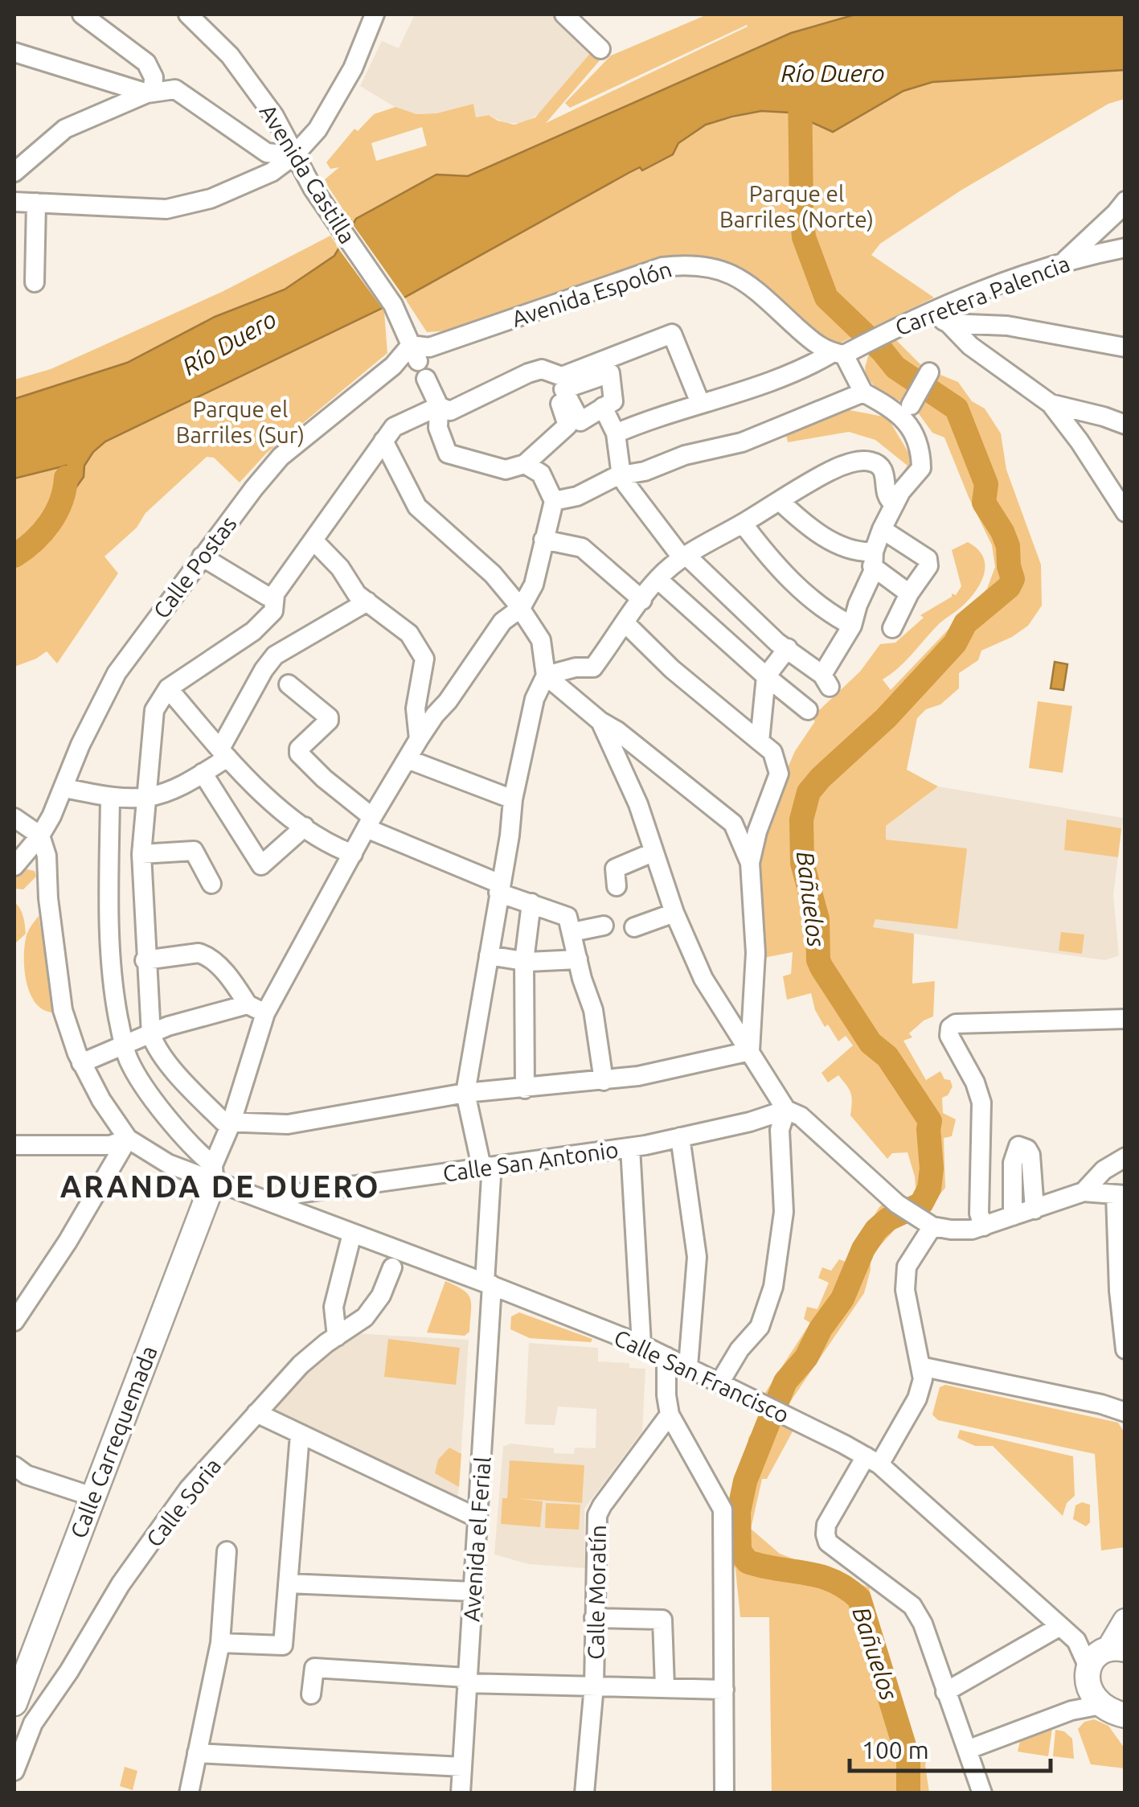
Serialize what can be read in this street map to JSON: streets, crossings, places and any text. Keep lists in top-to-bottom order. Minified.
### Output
{"streets":{"main road":["Calle Carrequemada"],"street":["Avenida Castilla","Avenida Espolón","Carretera Palencia","Calle Postas","Calle San Antonio","Calle San Francisco","Calle Soria","Avenida el Ferial","Calle Moratín"]},"crossings":[["Avenida Castilla","Avenida Espolón"],["Avenida Castilla","Calle Postas"],["Avenida Espolón","Carretera Palencia"],["Avenida Espolón","Calle Postas"],["Calle San Antonio","Calle San Francisco"],["Calle San Antonio","Avenida el Ferial"],["Calle San Francisco","Calle Carrequemada"],["Calle San Francisco","Avenida el Ferial"]],"districts":["ARANDA DE DUERO"],"water":["Río Duero","Bañuelos"],"parks":["Parque el Barriles (Norte)","Parque el Barriles (Sur)"],"scale_bar":"100 m"}
